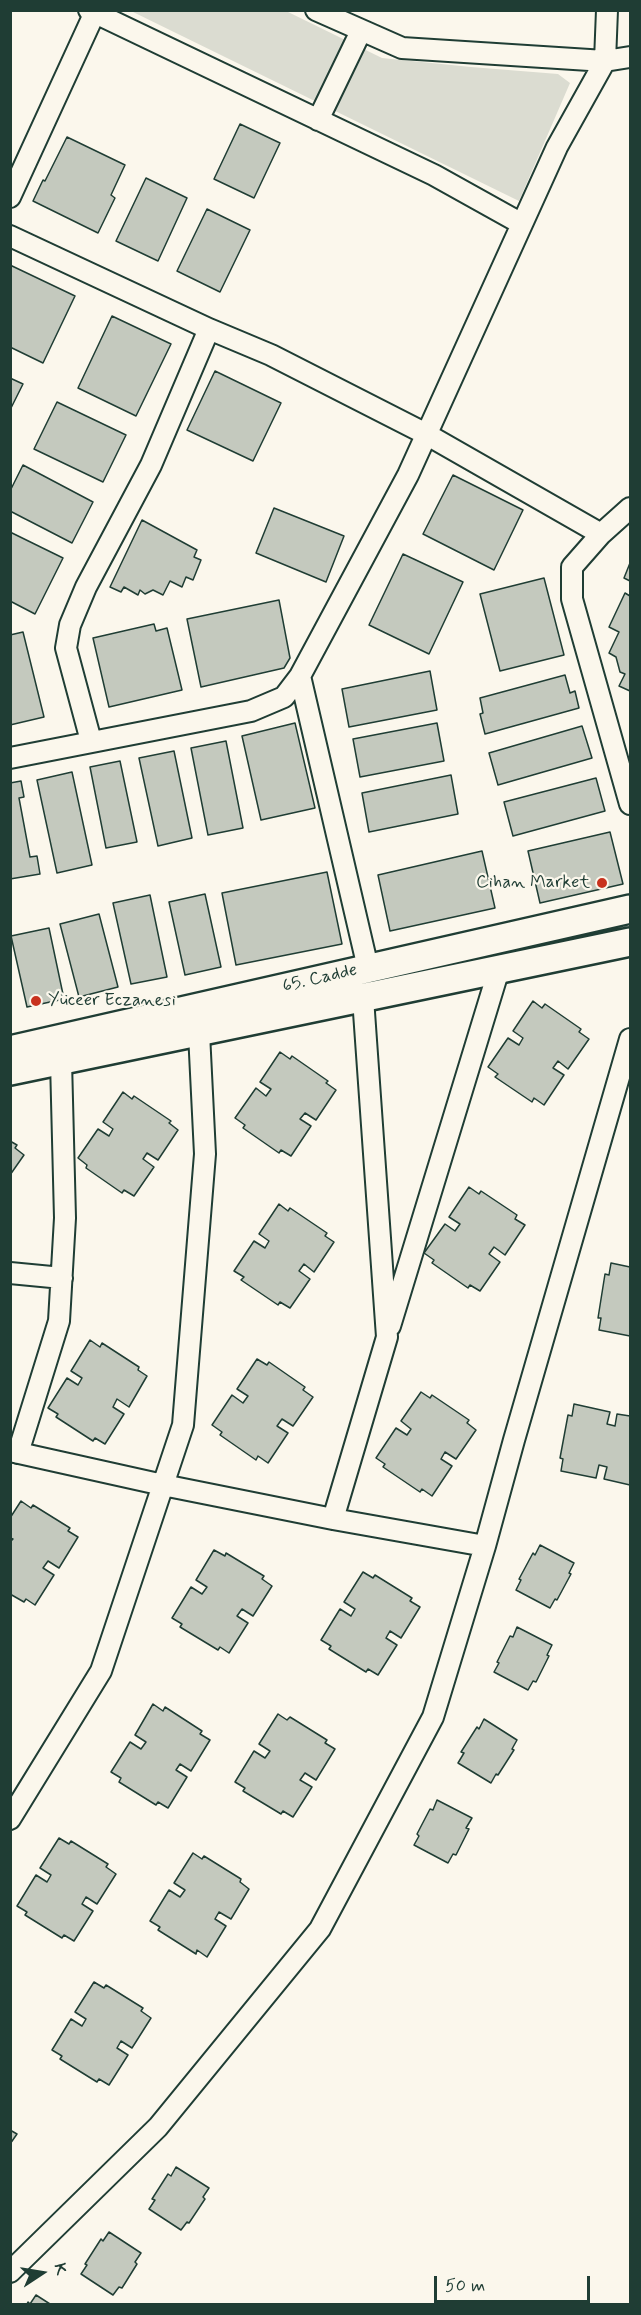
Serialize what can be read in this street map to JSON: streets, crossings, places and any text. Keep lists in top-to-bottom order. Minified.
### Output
{"streets":{"main road":["65. Cadde"]},"places":["Cihan Market","Yüceer Eczanesi"],"scale_bar":"50 m","north":"right"}
